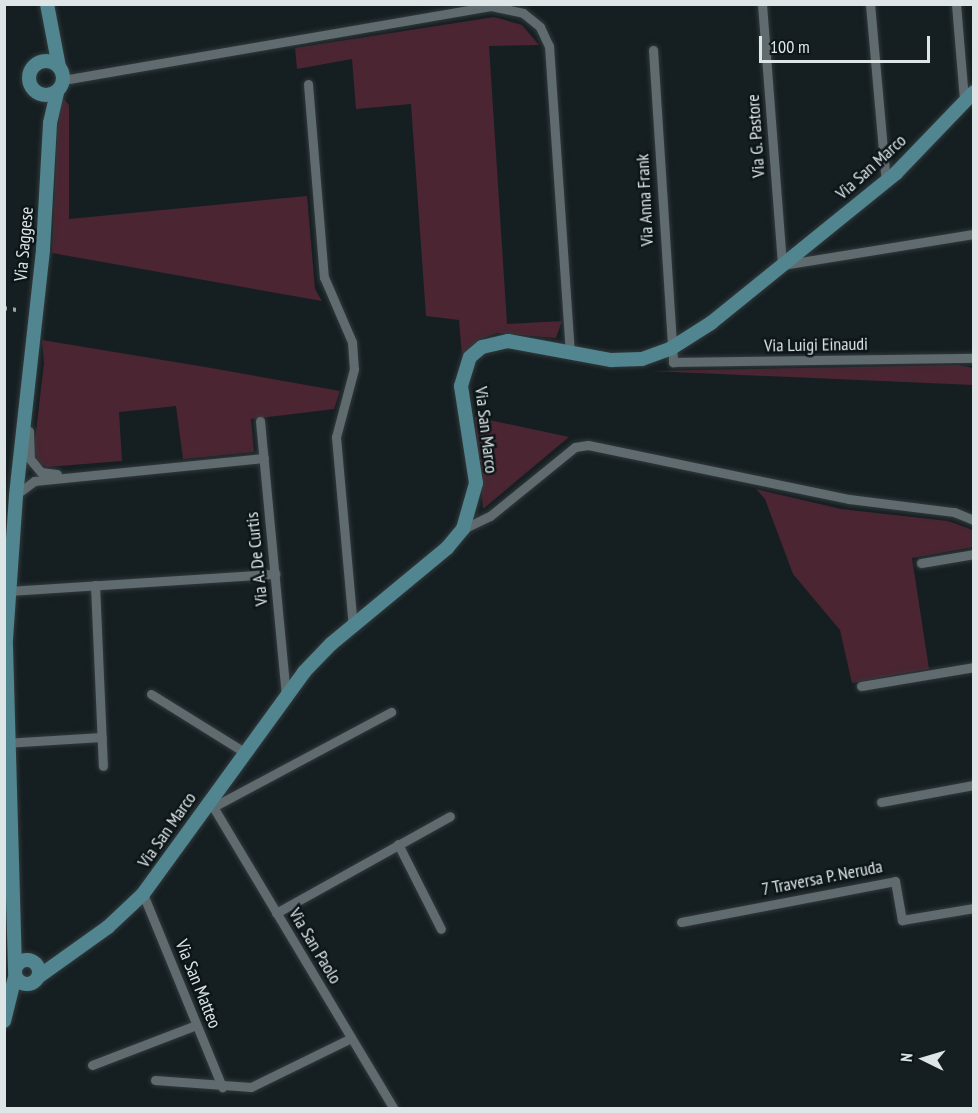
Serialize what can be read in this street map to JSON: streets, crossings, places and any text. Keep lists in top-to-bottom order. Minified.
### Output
{"streets":{"main road":["Via San Marco","Via Saggese"],"street":["Via G. Pastore","Via Anna Frank","Via Luigi Einaudi","Via A. De Curtis","7 Traversa P. Neruda","Via San Paolo","Via San Matteo"]},"crossings":[["Via G. Pastore","Via San Marco"],["Via San Marco","Via Anna Frank"],["Via San Marco","Via Saggese"],["Via San Marco","Via Luigi Einaudi"],["Via San Marco","Via A. De Curtis"],["Via San Marco","Via San Paolo"],["Via San Marco","Via San Matteo"],["Via Anna Frank","Via Luigi Einaudi"]],"scale_bar":"100 m","north":"left"}
